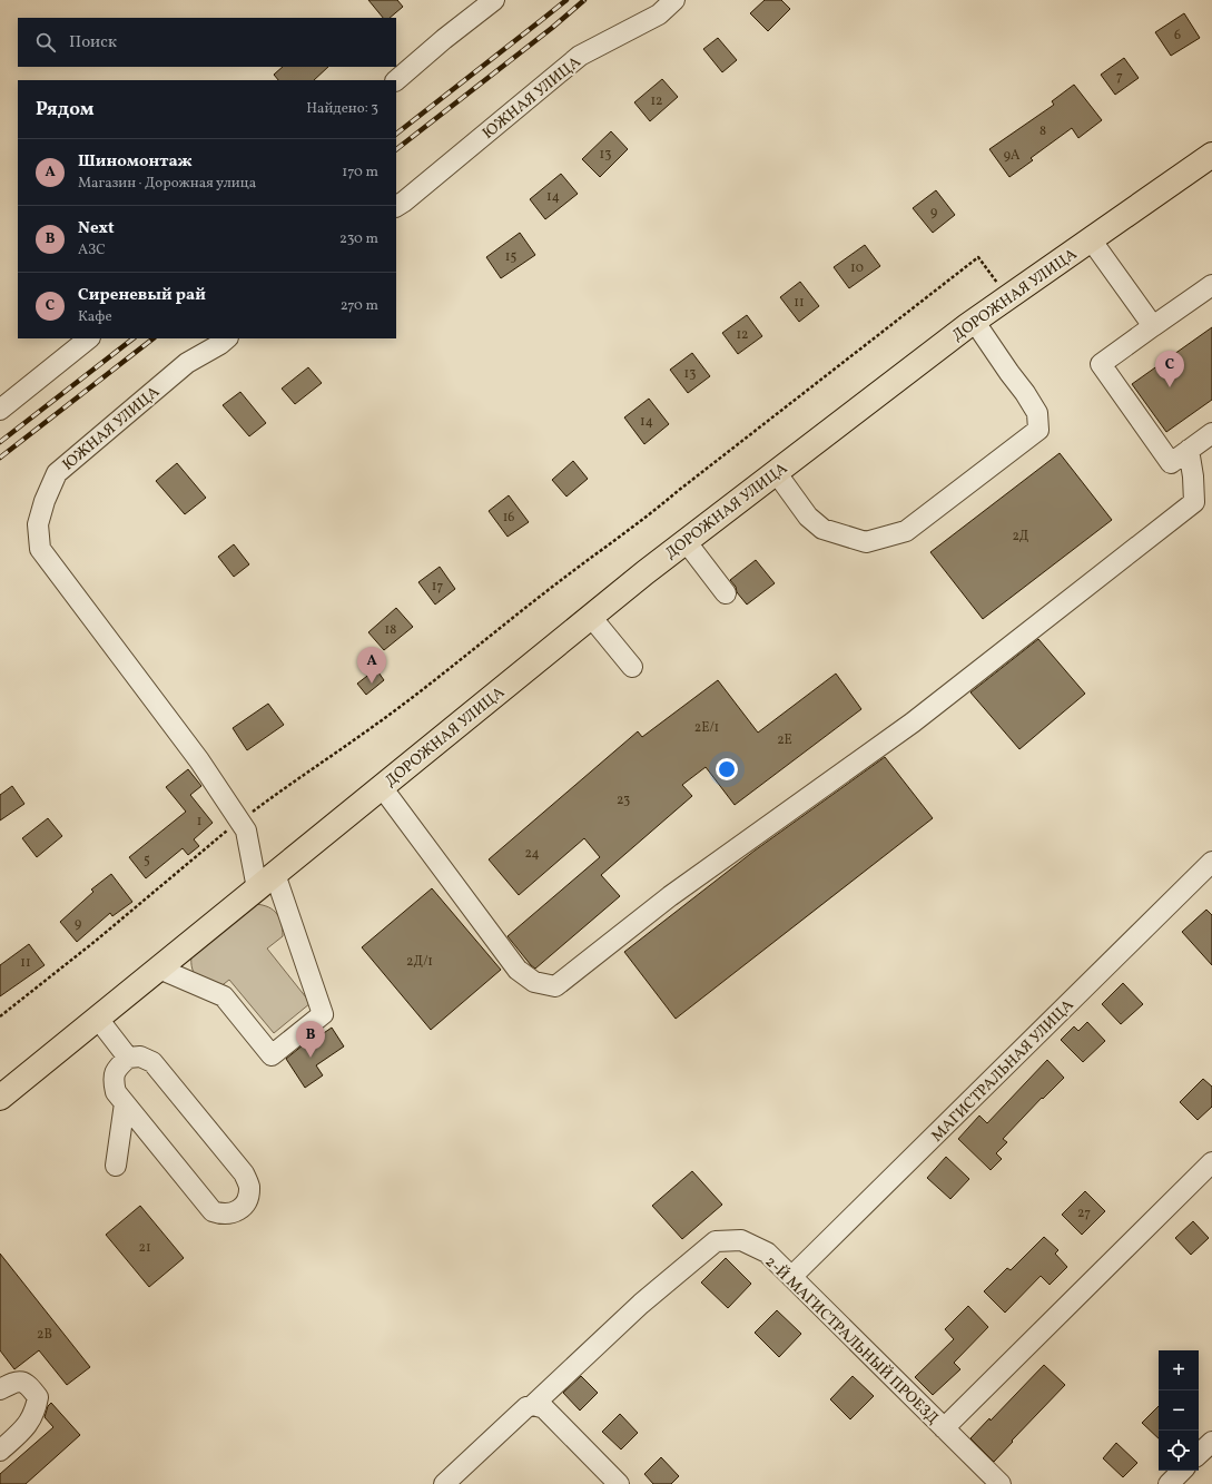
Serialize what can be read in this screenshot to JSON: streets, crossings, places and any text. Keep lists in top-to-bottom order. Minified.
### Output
{"streets":{"main road":["ДОРОЖНАЯ УЛИЦА"],"street":["ЮЖНАЯ УЛИЦА","МАГИСТРАЛЬНАЯ УЛИЦА","2-Й МАГИСТРАЛЬНЫЙ ПРОЕЗД"]},"crossings":[["МАГИСТРАЛЬНАЯ УЛИЦА","2-Й МАГИСТРАЛЬНЫЙ ПРОЕЗД"]],"house_numbers":["6","7","12","8","13","9А","14","9","15","10","11","12","13","14","16","2Д","17","18","2Е/1","2Е","23","1","24","5","9","2Д/1","11","27","21","2В"],"page":{"search":"Поиск","heading":["Рядом","Найдено: 3"],"list":[{"mark":"A","name":"Шиномонтаж","note":"Магазин · Дорожная улица","value":"170 m"},{"mark":"B","name":"Next","note":"АЗС","value":"230 m"},{"mark":"C","name":"Сиреневый рай","note":"Кафе","value":"270 m"}],"pins":["C","A","B"],"map_buttons":["+","−"]}}
